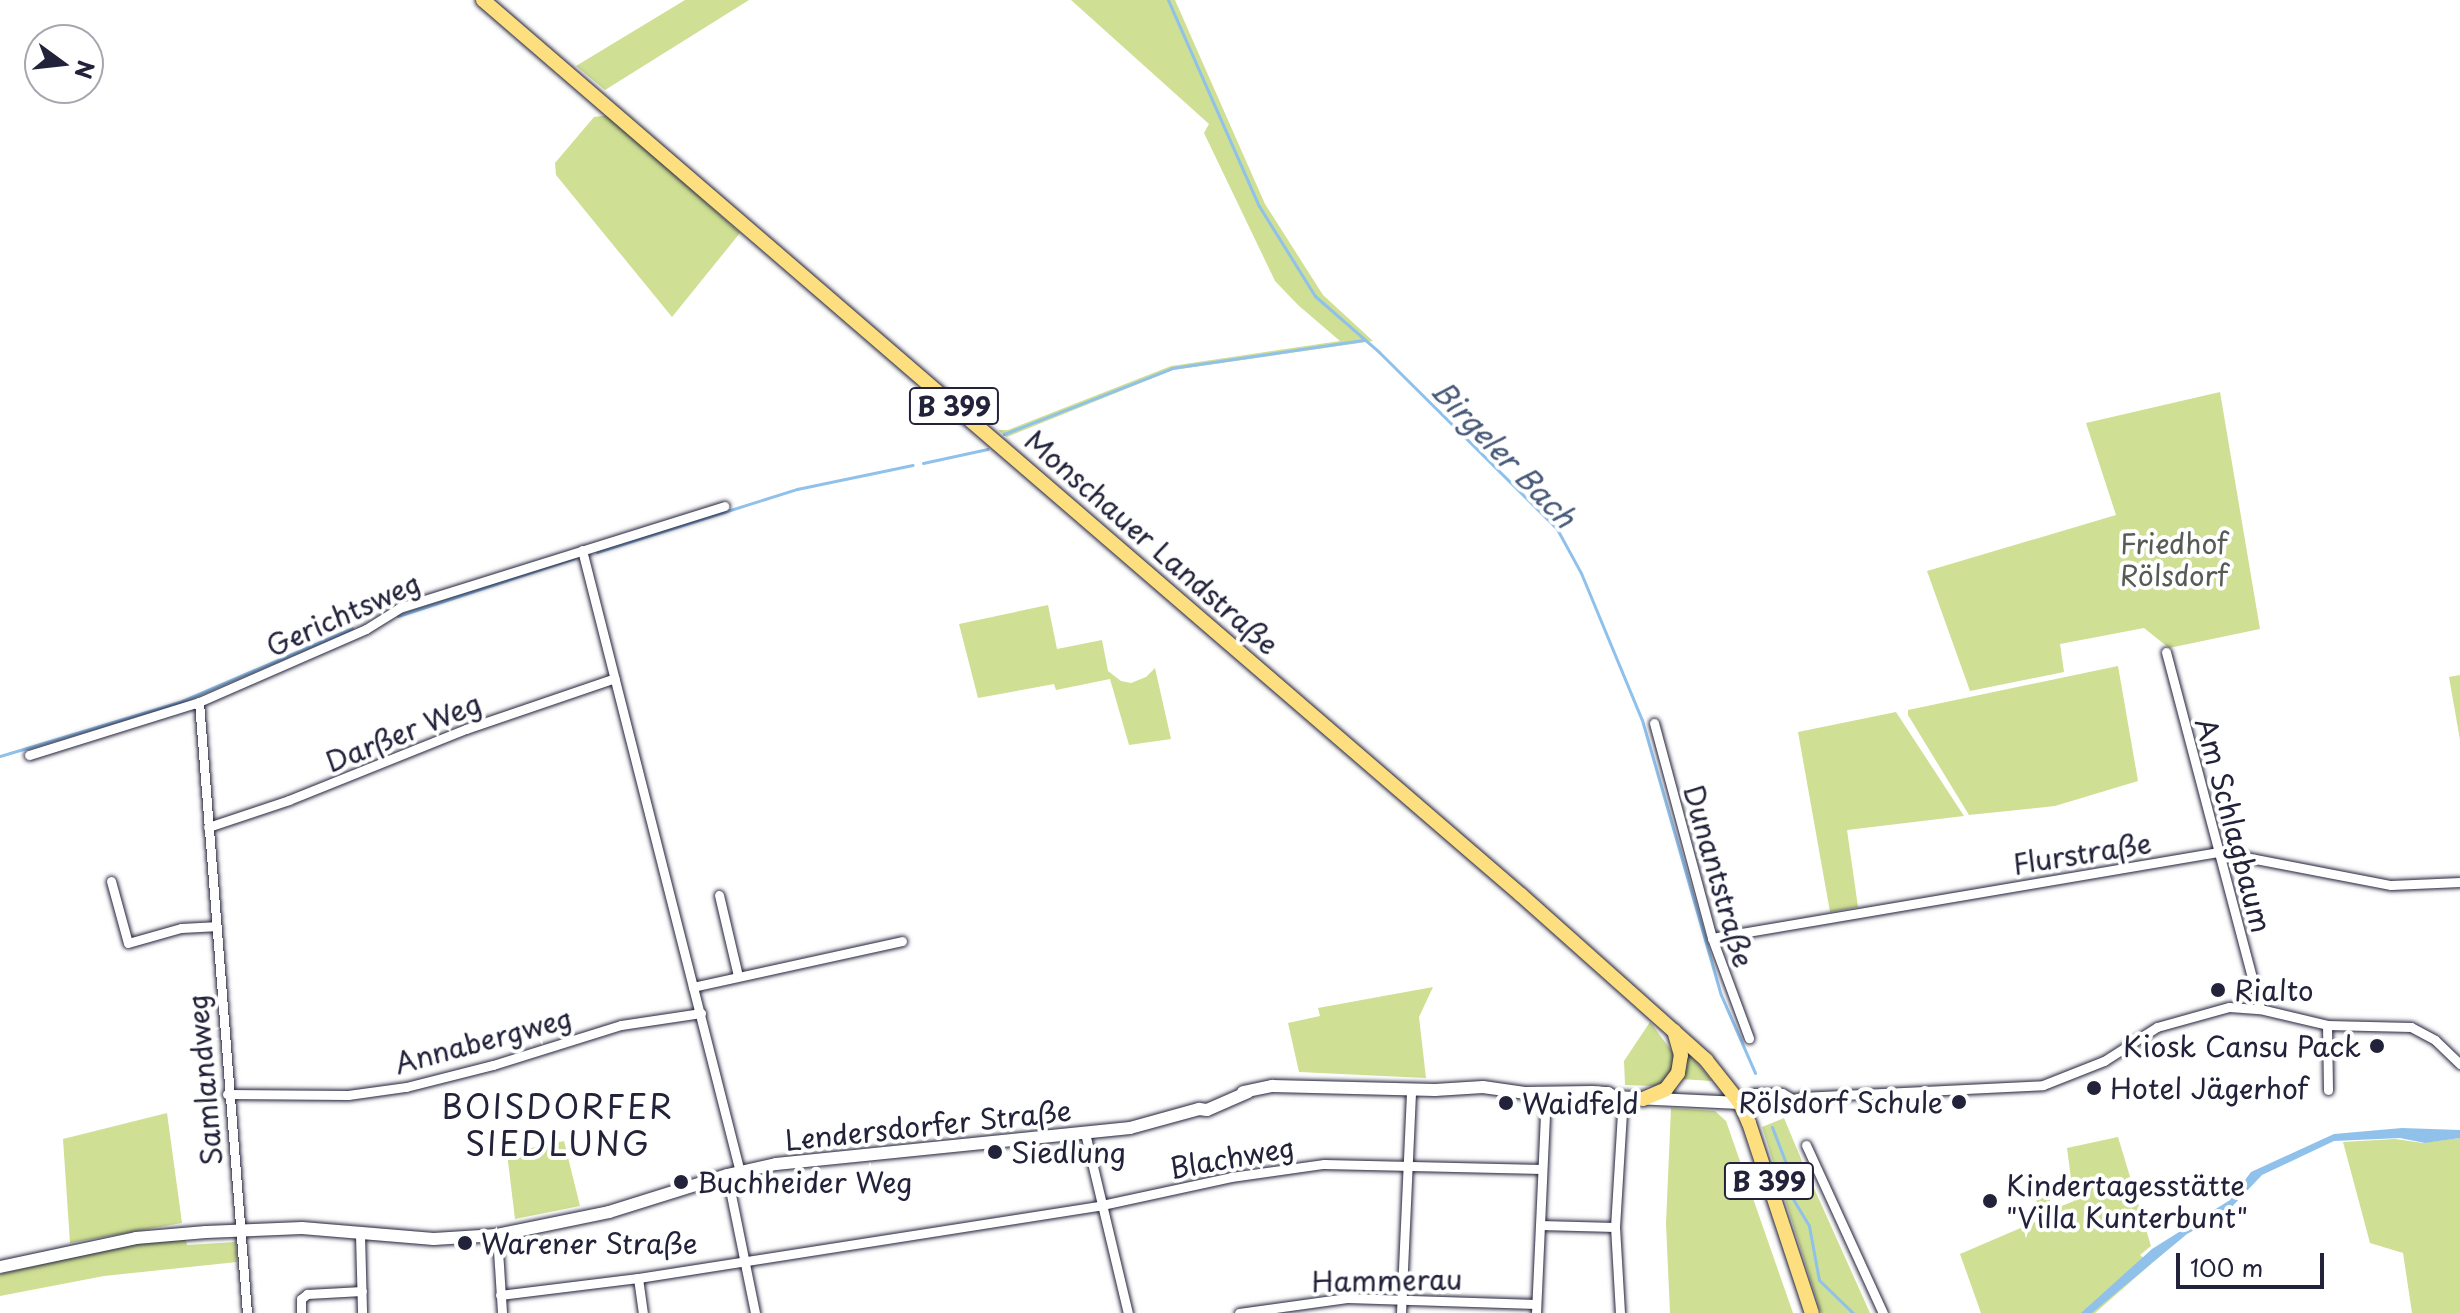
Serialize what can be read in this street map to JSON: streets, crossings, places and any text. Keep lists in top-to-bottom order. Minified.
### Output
{"streets":{"main road":["B 399","Monschauer Landstraße"],"street":["Gerichtsweg","Darßer Weg","Am Schlagbaum","Flurstraße","Dunantstraße","Annabergweg","Samlandweg","Lendersdorfer Straße","Blachweg","Hammerau"]},"crossings":[["B 399","Monschauer Landstraße"],["B 399","Lendersdorfer Straße"],["Monschauer Landstraße","Lendersdorfer Straße"],["Gerichtsweg","Samlandweg"],["Darßer Weg","Samlandweg"],["Am Schlagbaum","Flurstraße"],["Flurstraße","Dunantstraße"],["Annabergweg","Samlandweg"],["Samlandweg","Lendersdorfer Straße"]],"districts":["BOISDORFER SIEDLUNG"],"water":["Birgeler Bach"],"parks":["Friedhof Rölsdorf"],"places":["Rialto","Kiosk Cansu Pack","Hotel Jägerhof","Rölsdorf Schule","Waidfeld","Siedlung","Buchheider Weg","Kindertagesstätte \"Villa Kunterbunt\"","Warener Straße"],"scale_bar":"100 m","north":"right"}
